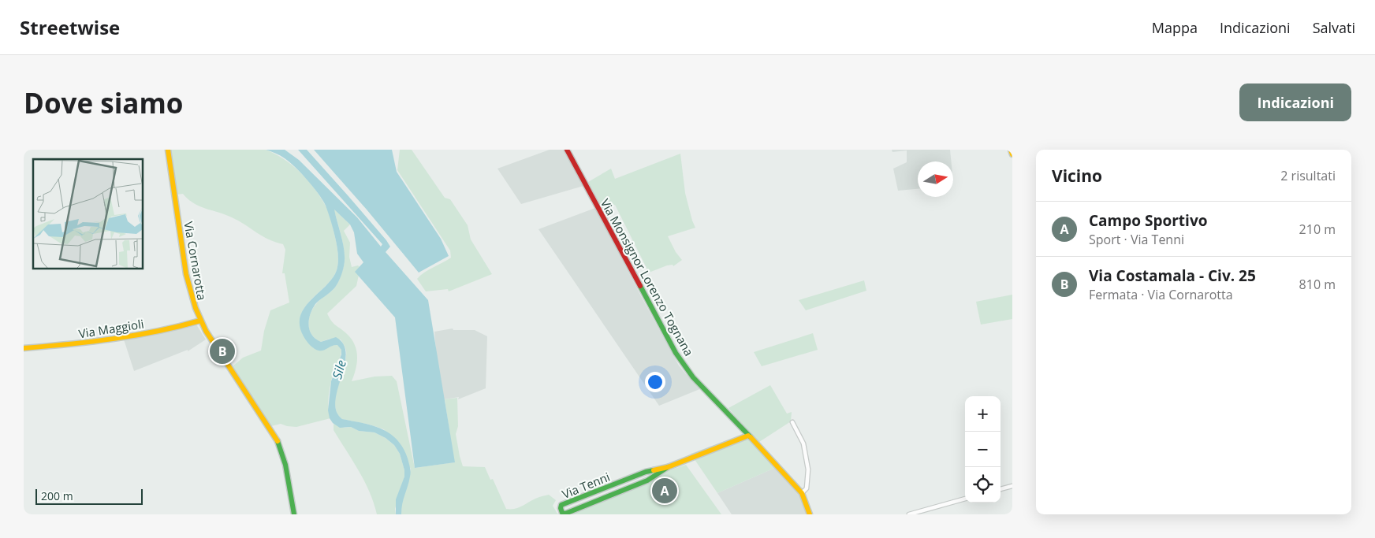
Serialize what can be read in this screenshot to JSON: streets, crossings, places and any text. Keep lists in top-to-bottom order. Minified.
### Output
{"streets":{"street":["Via Cornarotta","Via Monsignor Lorenzo Tognana","Via Maggioli","Via Tenni"]},"crossings":[["Via Cornarotta","Via Maggioli"],["Via Monsignor Lorenzo Tognana","Via Tenni"]],"water":["Sile"],"scale_bar":"200 m","north":"right","page":{"header":"Streetwise","nav":["Mappa","Indicazioni","Salvati"],"buttons":"Indicazioni","title":"Dove siamo","heading":["Vicino","2 risultati"],"list":[{"mark":"A","name":"Campo Sportivo","note":"Sport · Via Tenni","value":"210 m"},{"mark":"B","name":"Via Costamala - Civ. 25","note":"Fermata · Via Cornarotta","value":"810 m"}],"pins":["B","A"],"map_buttons":["+","−"],"scale":"200 m"}}
